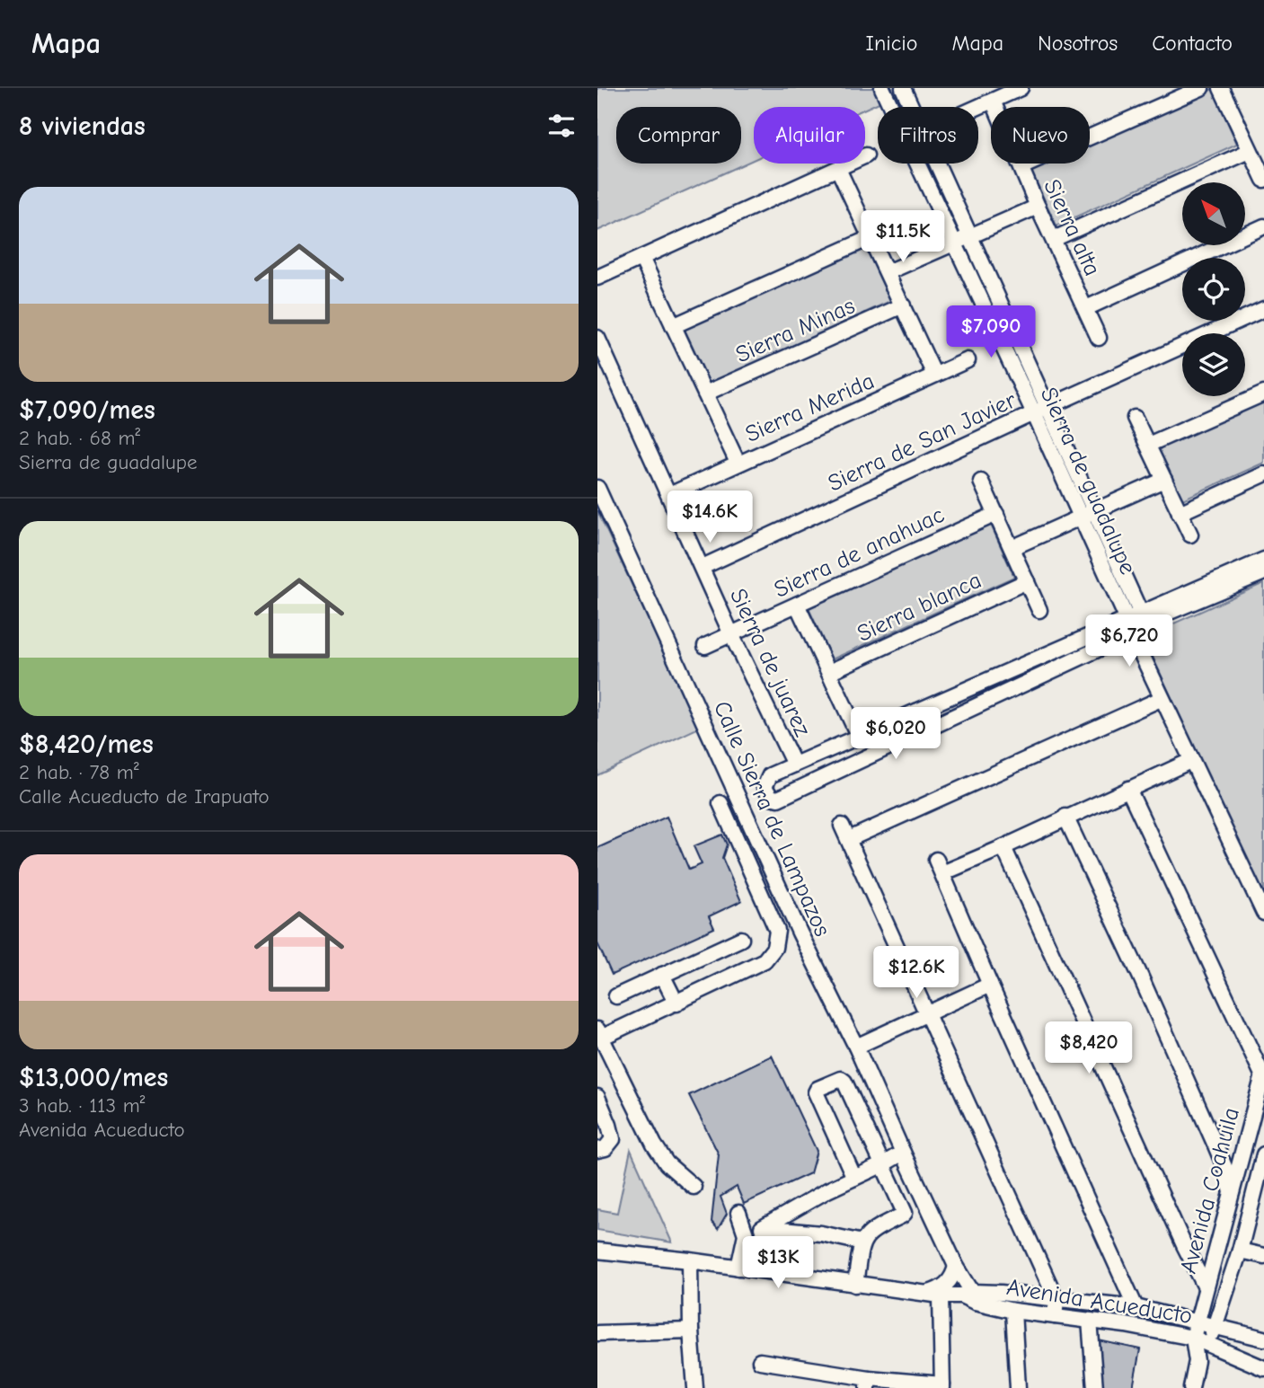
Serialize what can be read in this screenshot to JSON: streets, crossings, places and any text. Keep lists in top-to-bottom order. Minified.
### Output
{"streets":{"street":["Sierra alta","Sierra Minas","Sierra Merida","Sierra de San Javier","Sierra de guadalupe","Sierra de anahuac","Sierra blanca","Sierra de juarez","Calle Sierra de Lampazos","Avenida Coahuila","Avenida Acueducto"]},"crossings":[["Sierra Merida","Sierra de juarez"],["Sierra de San Javier","Sierra de guadalupe"],["Sierra de San Javier","Sierra de juarez"],["Sierra de anahuac","Sierra de juarez"],["Calle Sierra de Lampazos","Avenida Acueducto"],["Avenida Coahuila","Avenida Acueducto"]],"north":"top left","page":{"header":"Mapa","nav":["Inicio","Mapa","Nosotros","Contacto"],"heading":"8 viviendas","chip":["Comprar","Alquilar","Filtros","Nuevo"],"list":[{"name":"$7,090/mes","note":"2 hab. · 68 m² · Sierra de guadalupe"},{"name":"$8,420/mes","note":"2 hab. · 78 m² · Calle Acueducto de Irapuato"},{"name":"$13,000/mes","note":"3 hab. · 113 m² · Avenida Acueducto"}],"price":["$11.5K","$7,090","$14.6K","$6,720","$6,020","$12.6K","$8,420","$13K"]}}
